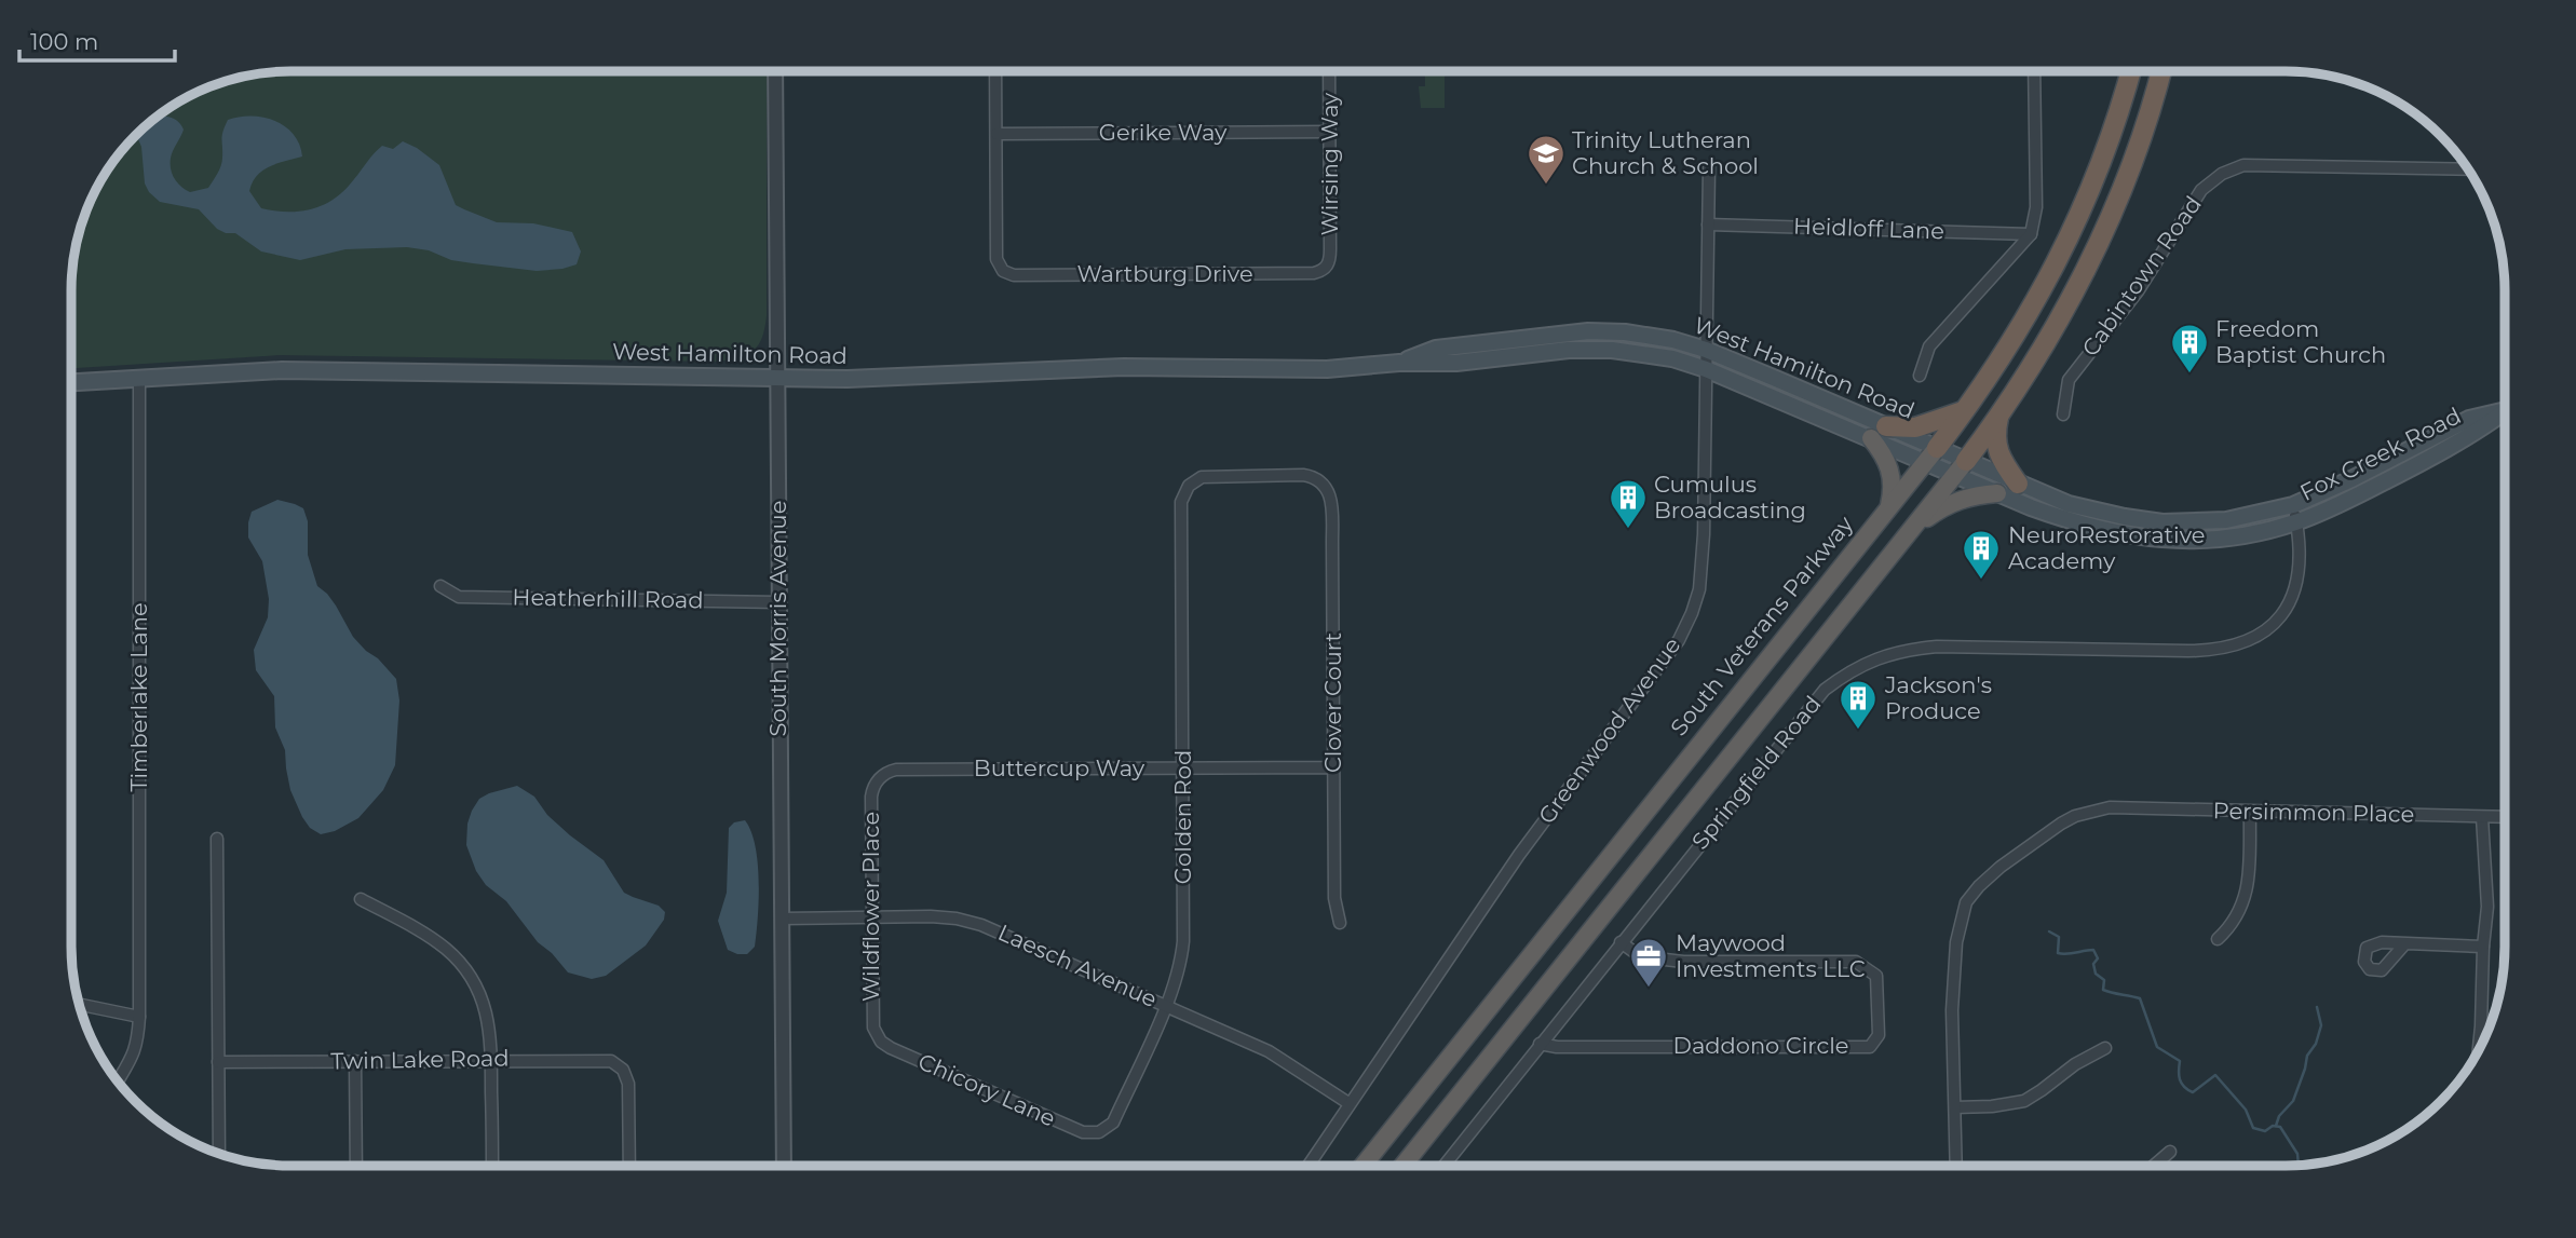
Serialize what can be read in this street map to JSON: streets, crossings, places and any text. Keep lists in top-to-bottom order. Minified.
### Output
{"streets":{"highway":["South Veterans Parkway"],"main road":["West Hamilton Road","Fox Creek Road"],"street":["Gerike Way","Wirsing Way","Heidloff Lane","Wartburg Drive","Cabintown Road","Heatherhill Road","South Morris Avenue","Timberlake Lane","Clover Court","Greenwood Avenue","Buttercup Way","Springfield Road","Persimmon Place","Golden Rod","Wildflower Place","Laesch Avenue","Daddono Circle","Twin Lake Road","Chicory Lane"]},"crossings":[["Gerike Way","Wirsing Way"],["Gerike Way","Wartburg Drive"],["Wirsing Way","Wartburg Drive"],["Heidloff Lane","Greenwood Avenue"],["West Hamilton Road","Fox Creek Road"],["West Hamilton Road","South Morris Avenue"],["West Hamilton Road","South Veterans Parkway"],["West Hamilton Road","Timberlake Lane"],["West Hamilton Road","Greenwood Avenue"],["Fox Creek Road","Springfield Road"],["Heatherhill Road","South Morris Avenue"],["South Morris Avenue","Laesch Avenue"],["Clover Court","Buttercup Way"],["Clover Court","Golden Rod"],["Greenwood Avenue","Laesch Avenue"],["Buttercup Way","Golden Rod"],["Buttercup Way","Wildflower Place"],["Springfield Road","Daddono Circle"],["Golden Rod","Laesch Avenue"],["Golden Rod","Chicory Lane"],["Wildflower Place","Laesch Avenue"],["Wildflower Place","Chicory Lane"]],"places":{"school or university":["Trinity Lutheran Church & School"],"building":["Freedom Baptist Church","Cumulus Broadcasting","NeuroRestorative Academy","Jackson's Produce"],"office":["Maywood Investments LLC"]},"scale_bar":"100 m"}
